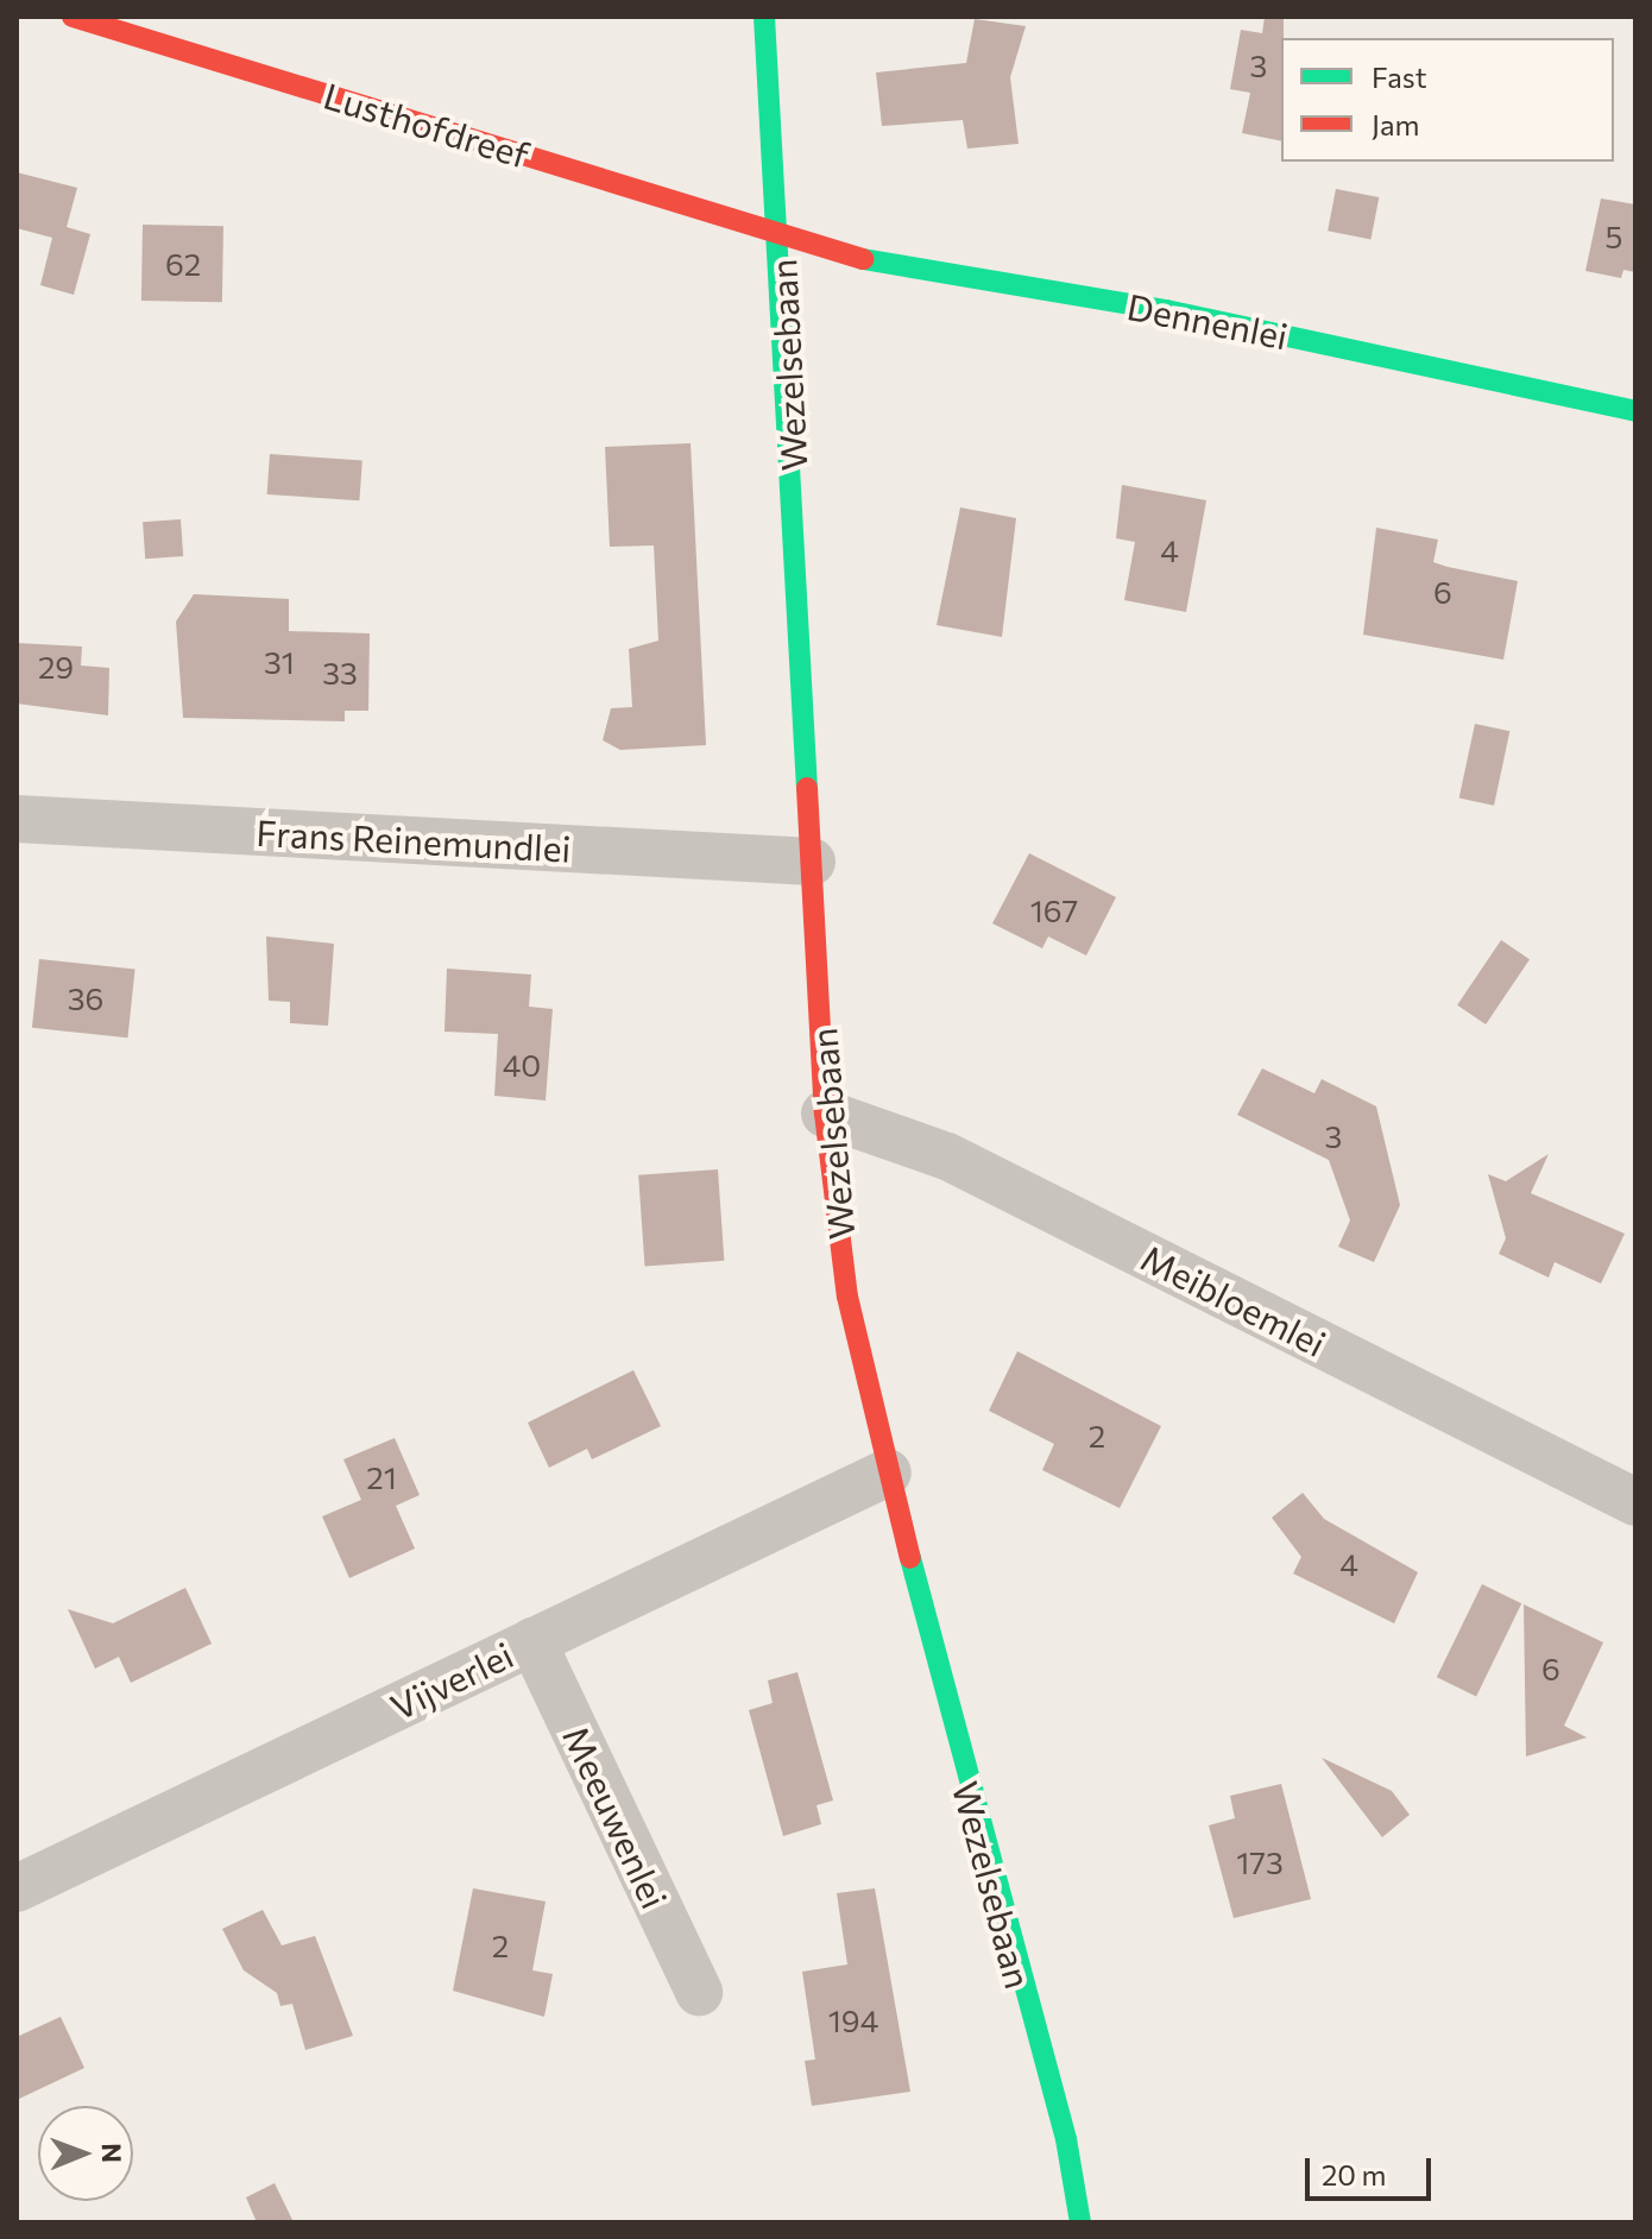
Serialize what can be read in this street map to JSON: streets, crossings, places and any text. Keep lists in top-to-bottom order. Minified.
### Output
{"streets":{"street":["Lusthofdreef","Dennenlei","Wezelsebaan","Frans Reinemundlei","Meibloemlei","Vijverlei","Meeuwenlei"]},"crossings":[["Lusthofdreef","Dennenlei"],["Lusthofdreef","Wezelsebaan"],["Dennenlei","Wezelsebaan"],["Wezelsebaan","Frans Reinemundlei"],["Wezelsebaan","Meibloemlei"],["Wezelsebaan","Vijverlei"],["Vijverlei","Meeuwenlei"]],"house_numbers":["3","5","62","4","6","31","29","33","167","36","40","3","2","21","4","6","173","2","194"],"legend":["Fast","Jam"],"scale_bar":"20 m","north":"right"}
